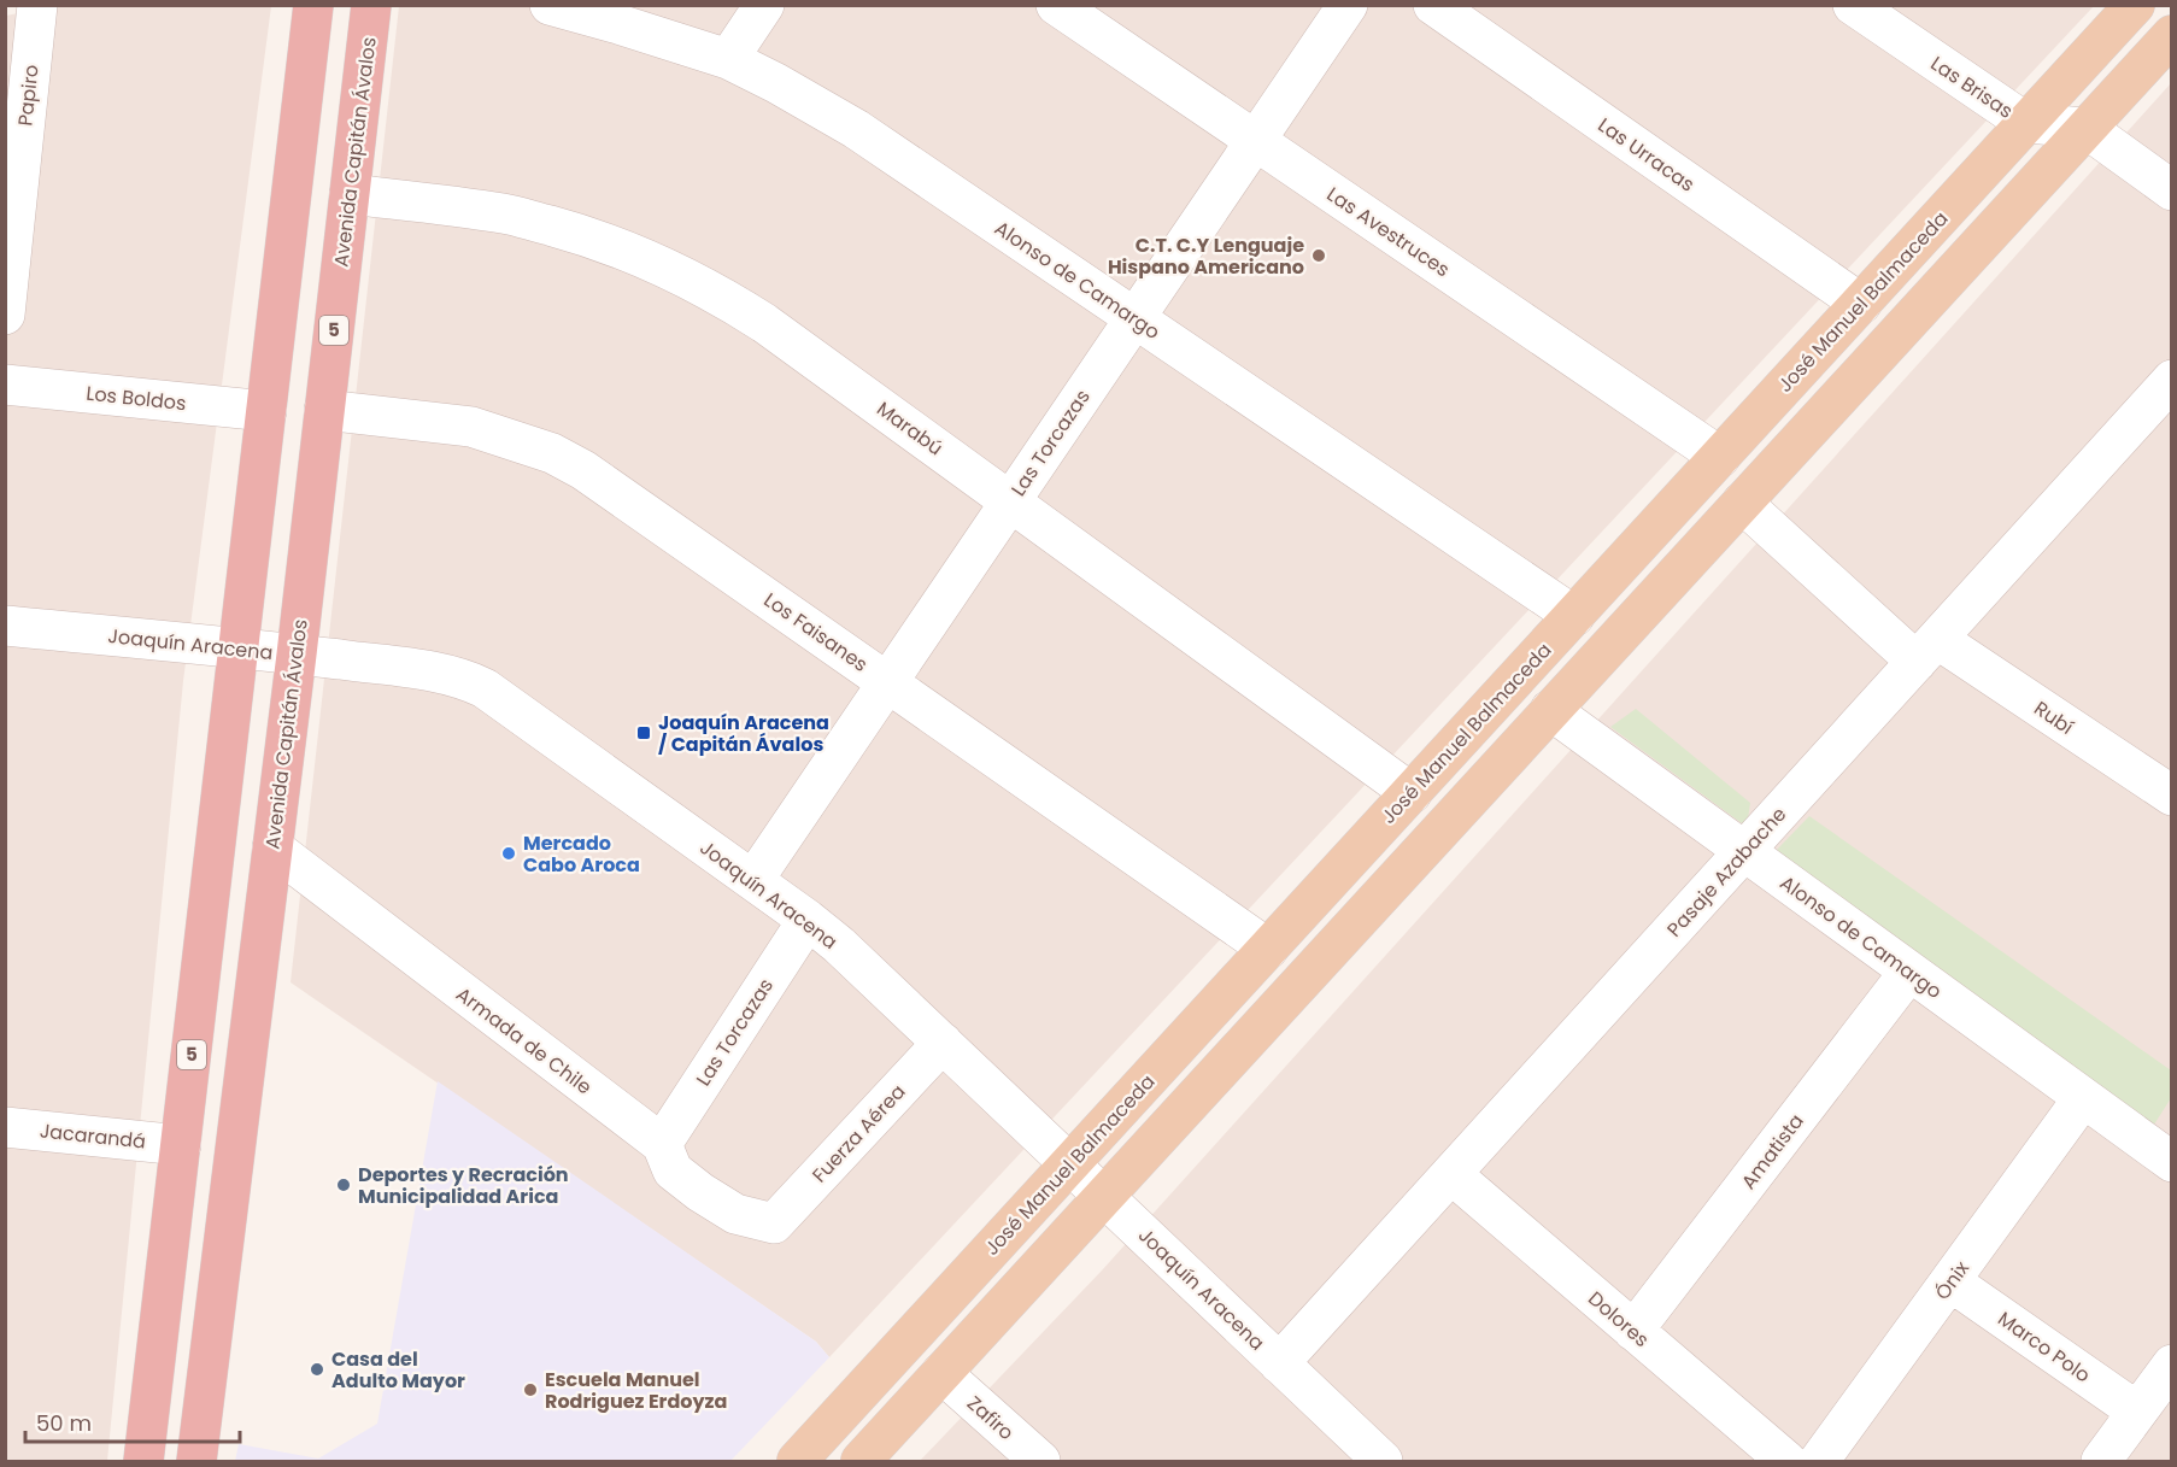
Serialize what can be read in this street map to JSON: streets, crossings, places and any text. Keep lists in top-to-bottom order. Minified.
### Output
{"streets":{"highway":["Avenida Capitán Ávalos","5"],"main road":["José Manuel Balmaceda"],"street":["Las Brisas","Papiro","Las Urracas","Las Avestruces","Alonso de Camargo","Los Boldos","Marabú","Las Torcazas","Los Faisanes","Joaquín Aracena","Rubí","Pasaje Azabache","Armada de Chile","Fuerza Aérea","Jacarandá","Amatista","Ónix","Dolores","Marco Polo","Zafiro"]},"crossings":[["Las Brisas","José Manuel Balmaceda"],["Avenida Capitán Ávalos","Marabú"],["Avenida Capitán Ávalos","Los Faisanes"],["Avenida Capitán Ávalos","Joaquín Aracena"],["Avenida Capitán Ávalos","Armada de Chile"],["Las Urracas","José Manuel Balmaceda"],["Las Avestruces","José Manuel Balmaceda"],["Las Avestruces","Las Torcazas"],["Alonso de Camargo","José Manuel Balmaceda"],["Alonso de Camargo","Las Torcazas"],["Alonso de Camargo","Pasaje Azabache"],["Alonso de Camargo","Amatista"],["Alonso de Camargo","Ónix"],["José Manuel Balmaceda","Marabú"],["José Manuel Balmaceda","Los Faisanes"],["José Manuel Balmaceda","Joaquín Aracena"],["5","Los Boldos"],["5","Joaquín Aracena"],["5","Jacarandá"],["Marabú","Las Torcazas"],["Las Torcazas","Los Faisanes"],["Las Torcazas","Joaquín Aracena"],["Las Torcazas","Armada de Chile"],["Joaquín Aracena","Pasaje Azabache"],["Joaquín Aracena","Fuerza Aérea"],["Rubí","Pasaje Azabache"],["Pasaje Azabache","Dolores"],["Armada de Chile","Fuerza Aérea"],["Amatista","Dolores"],["Ónix","Marco Polo"]],"places":{"other":["C.T. C.Y Lenguaje Hispano Americano","Mercado Cabo Aroca","Deportes y Recración Municipalidad Arica","Casa del Adulto Mayor","Escuela Manuel Rodriguez Erdoyza"],"transit":["Joaquín Aracena / Capitán Ávalos"]},"scale_bar":"50 m"}
